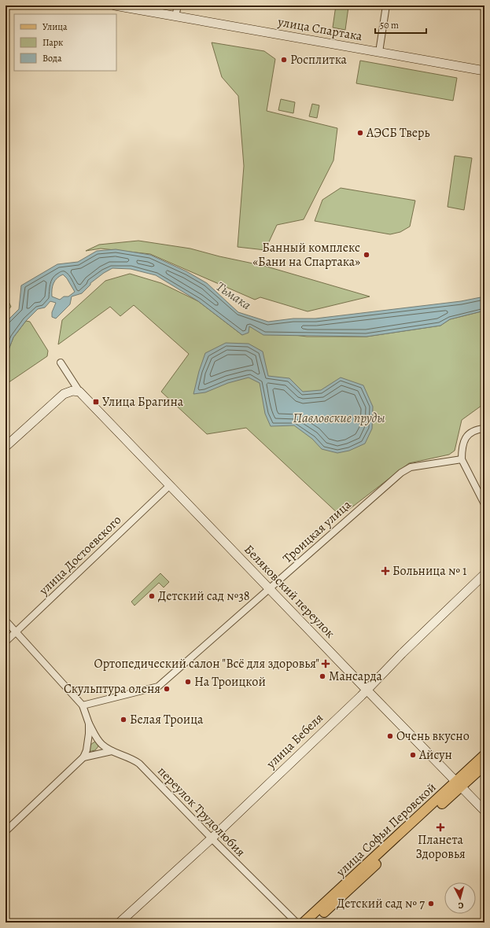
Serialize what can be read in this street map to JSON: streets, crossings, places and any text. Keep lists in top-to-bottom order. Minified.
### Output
{"streets":{"main road":["улица Софьи Перовской"],"street":["улица Спартака","Троицкая улица","улица Достоевского","Беляковский переулок","улица Бебеля","переулок Трудолюбия"]},"crossings":[["Троицкая улица","Беляковский переулок"],["улица Достоевского","Беляковский переулок"],["Беляковский переулок","улица Бебеля"],["Беляковский переулок","улица Софьи Перовской"],["улица Бебеля","переулок Трудолюбия"]],"water":["Тьмака","Павловские пруды"],"places":{"other":["Росплитка","АЭСБ Тверь","Банный комплекс «Бани на Спартака»","Детский сад №38","Мансарда","На Троицкой","Скульптура оленя","Белая Троица","Очень вкусно","Айсун","Детский сад № 7"],"transit":["Улица Брагина"],"health":["Больница № 1","Ортопедический салон \"Всё для здоровья\"","Планета Здоровья"]},"legend":["Улица","Парк","Вода"],"scale_bar":"50 m","north":"bottom"}
